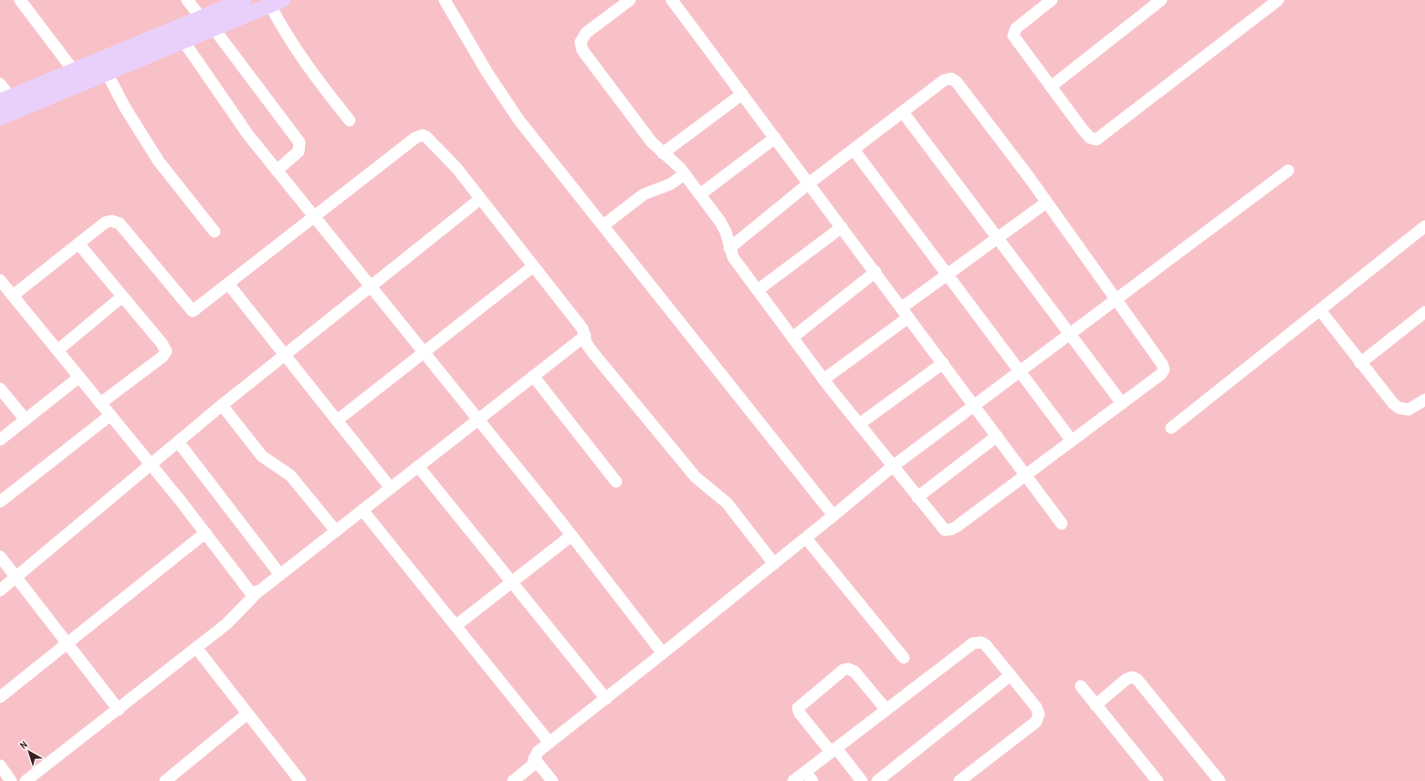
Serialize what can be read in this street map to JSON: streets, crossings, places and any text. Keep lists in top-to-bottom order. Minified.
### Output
{"north":"top left"}
